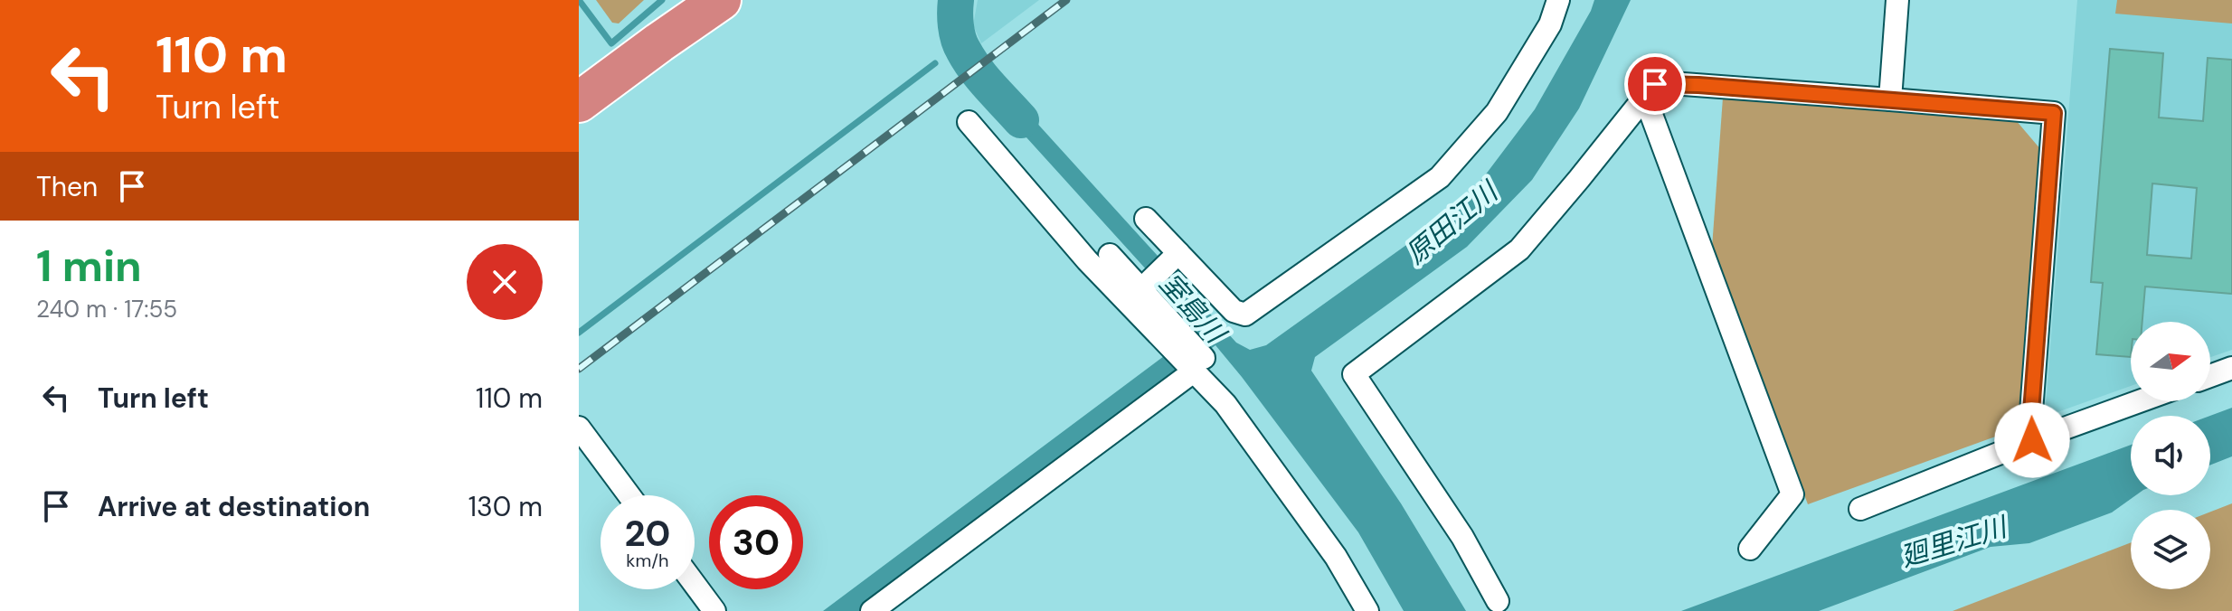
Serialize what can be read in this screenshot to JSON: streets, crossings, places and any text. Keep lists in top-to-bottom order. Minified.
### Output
{"water":["原田江川","室島川","廻里江川"],"north":"right","page":{"turn":["110 m","Turn left"],"then":"Then","heading":["1 min","240 m · 17:55"],"list":[{"name":"Turn left","value":"110 m"},{"name":"Arrive at destination","value":"130 m"}],"speed":"20 km/h","limit":"30"}}
